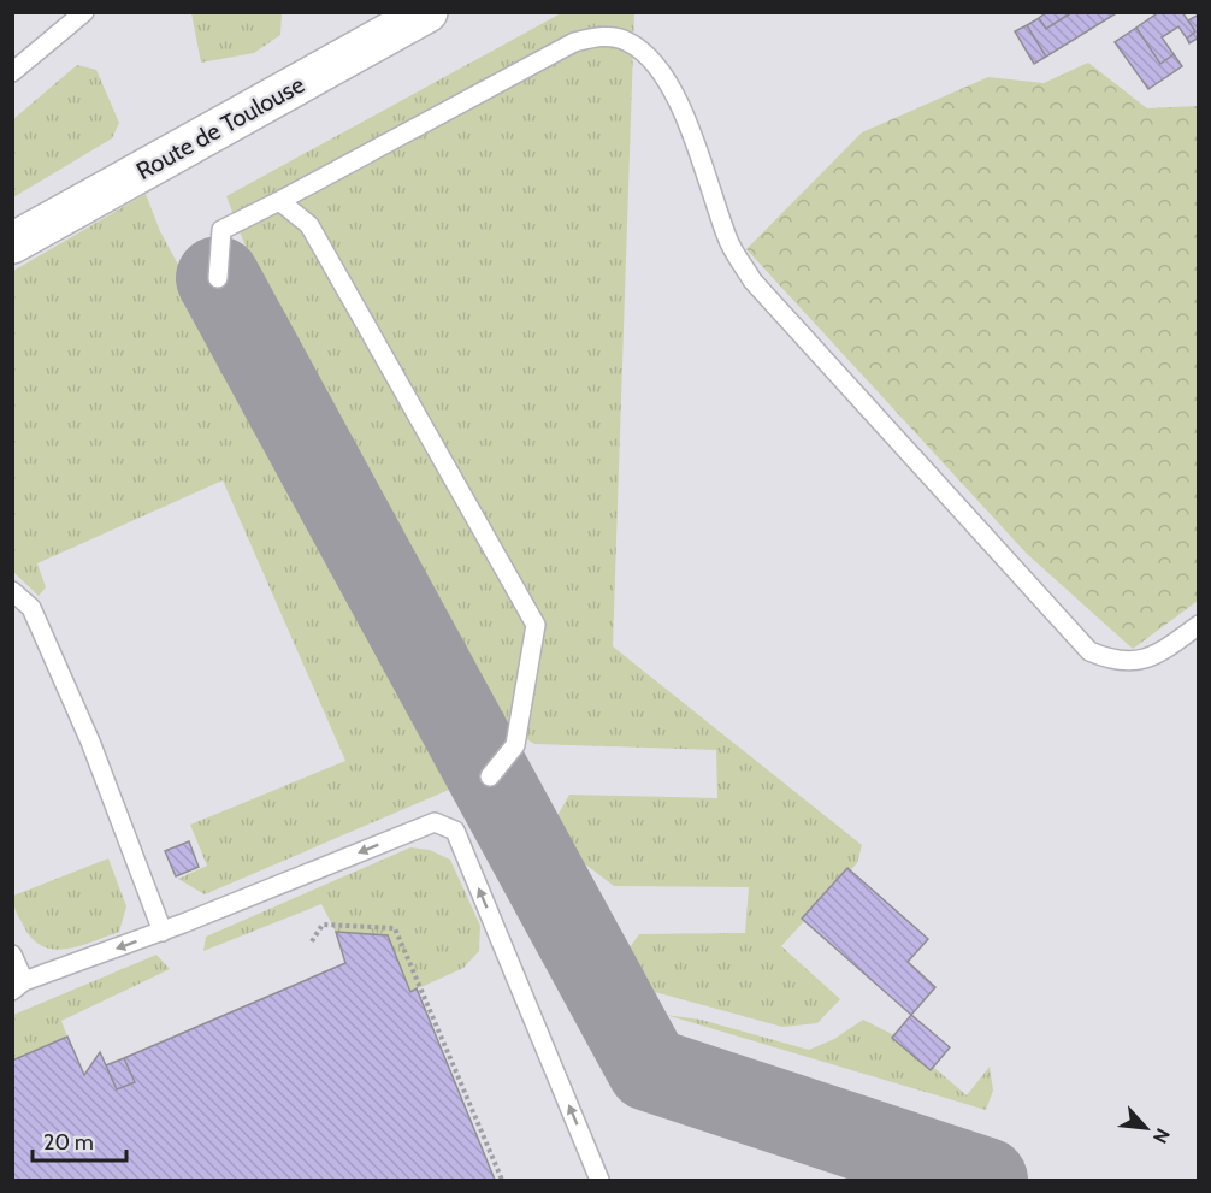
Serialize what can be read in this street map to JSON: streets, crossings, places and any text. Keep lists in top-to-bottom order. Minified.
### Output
{"streets":{"main road":["Route de Toulouse"]},"scale_bar":"20 m","north":"bottom right"}
